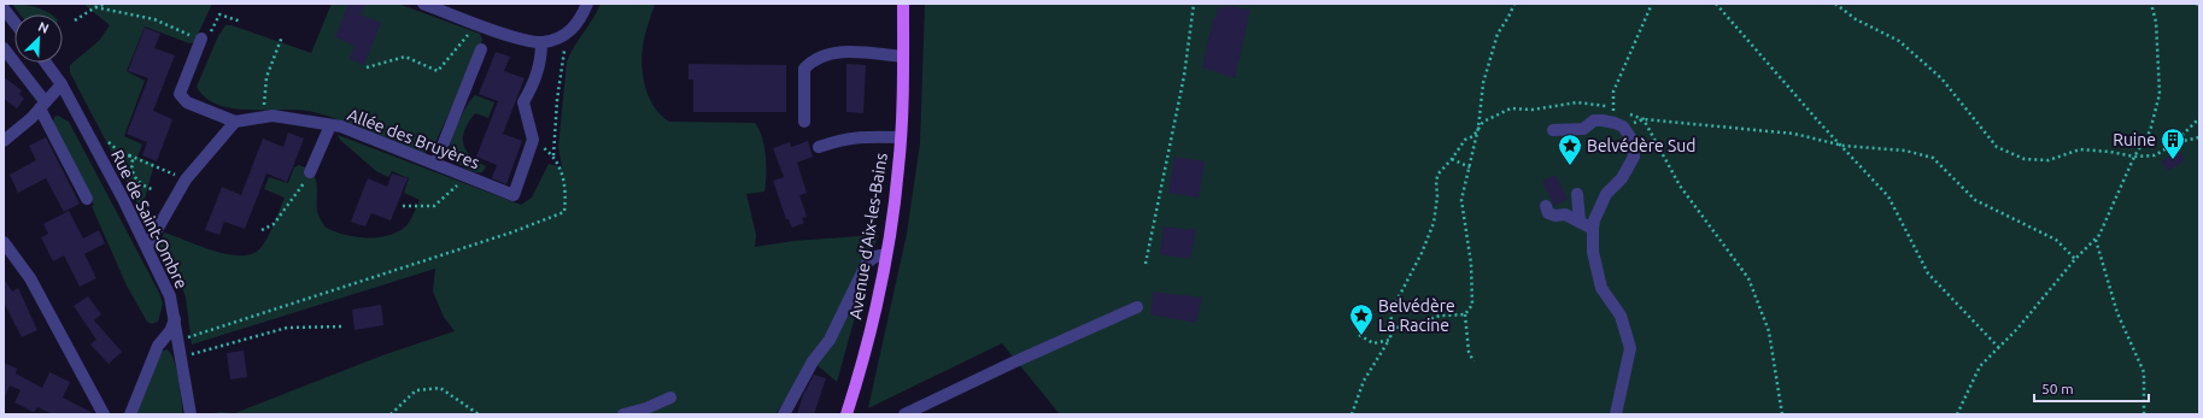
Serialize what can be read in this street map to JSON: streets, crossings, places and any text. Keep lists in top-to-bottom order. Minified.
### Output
{"streets":{"main road":["Avenue d'Aix-les-Bains"],"street":["Allée des Bruyères","Rue de Saint-Ombre"]},"places":{"building":["Ruine"],"place":["Belvédère Sud","Belvédère La Racine"]},"scale_bar":"50 m","north":"top right"}
